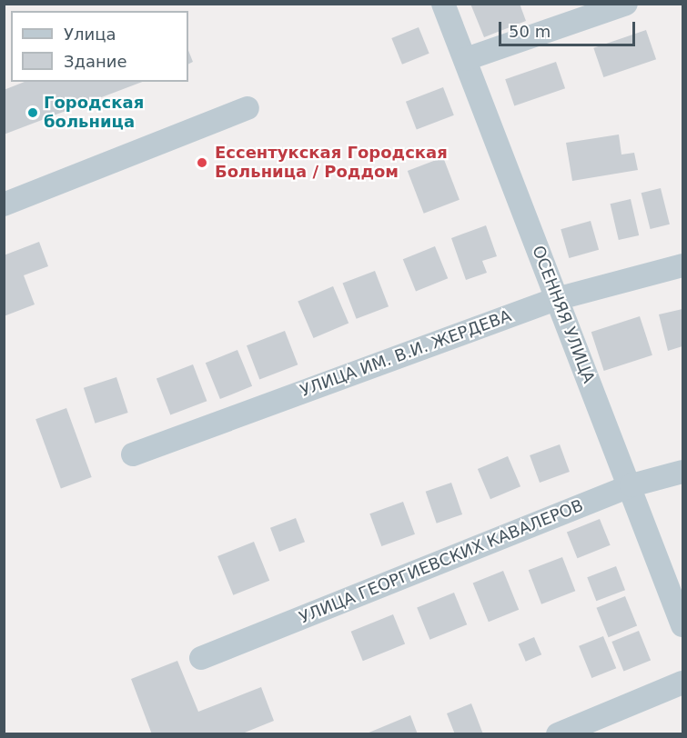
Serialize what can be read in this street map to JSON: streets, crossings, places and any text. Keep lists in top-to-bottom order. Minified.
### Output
{"streets":{"street":["ОСЕННЯЯ УЛИЦА","УЛИЦА ИМ. В.И. ЖЕРДЕВА","УЛИЦА ГЕОРГИЕВСКИХ КАВАЛЕРОВ"]},"crossings":[["ОСЕННЯЯ УЛИЦА","УЛИЦА ИМ. В.И. ЖЕРДЕВА"],["ОСЕННЯЯ УЛИЦА","УЛИЦА ГЕОРГИЕВСКИХ КАВАЛЕРОВ"]],"places":["Городская больница","Ессентукская Городская Больница / Роддом"],"legend":["Улица","Здание"],"scale_bar":"50 m"}
